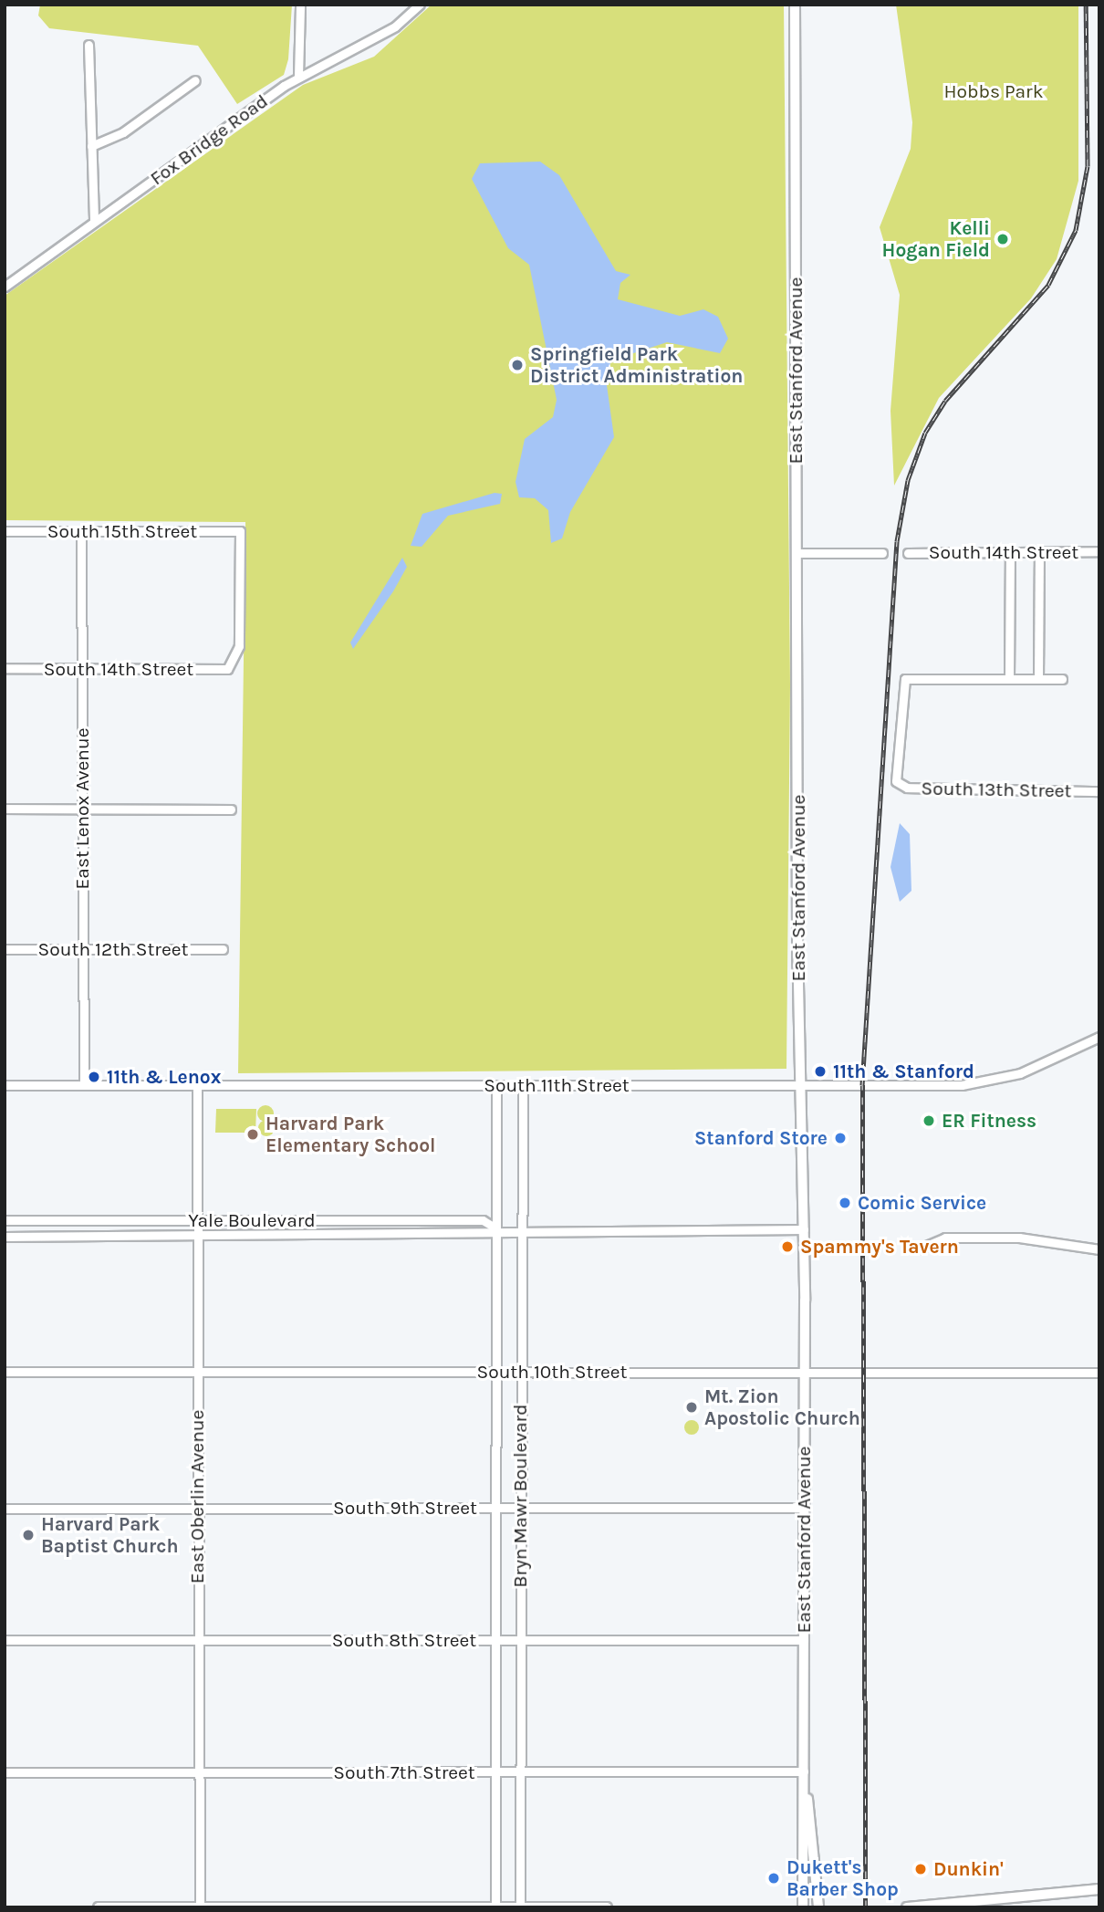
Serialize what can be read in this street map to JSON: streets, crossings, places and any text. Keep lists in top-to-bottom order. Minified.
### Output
{"streets":{"main road":["East Stanford Avenue"],"street":["Fox Bridge Road","South 15th Street","South 14th Street","South 13th Street","East Lenox Avenue","South 12th Street","South 11th Street","Yale Boulevard","South 10th Street","Bryn Mawr Boulevard","East Oberlin Avenue","South 9th Street","South 8th Street","South 7th Street"]},"crossings":[["East Stanford Avenue","South 11th Street"],["East Stanford Avenue","Yale Boulevard"],["East Stanford Avenue","South 10th Street"],["East Stanford Avenue","South 9th Street"],["East Stanford Avenue","South 8th Street"],["East Stanford Avenue","South 7th Street"],["South 15th Street","South 14th Street"],["South 15th Street","East Lenox Avenue"],["South 14th Street","East Lenox Avenue"],["East Lenox Avenue","South 12th Street"],["East Lenox Avenue","South 11th Street"],["South 11th Street","Bryn Mawr Boulevard"],["South 11th Street","East Oberlin Avenue"],["Yale Boulevard","Bryn Mawr Boulevard"],["Yale Boulevard","East Oberlin Avenue"],["South 10th Street","Bryn Mawr Boulevard"],["South 10th Street","East Oberlin Avenue"],["Bryn Mawr Boulevard","South 9th Street"],["Bryn Mawr Boulevard","South 8th Street"],["Bryn Mawr Boulevard","South 7th Street"],["East Oberlin Avenue","South 9th Street"],["East Oberlin Avenue","South 8th Street"],["East Oberlin Avenue","South 7th Street"]],"parks":["Hobbs Park"],"places":["Kelli Hogan Field","Springfield Park District Administration","11th & Stanford","11th & Lenox","ER Fitness","Harvard Park Elementary School","Stanford Store","Comic Service","Spammy's Tavern","Mt. Zion Apostolic Church","Harvard Park Baptist Church","Dunkin'","Dukett's Barber Shop"]}
